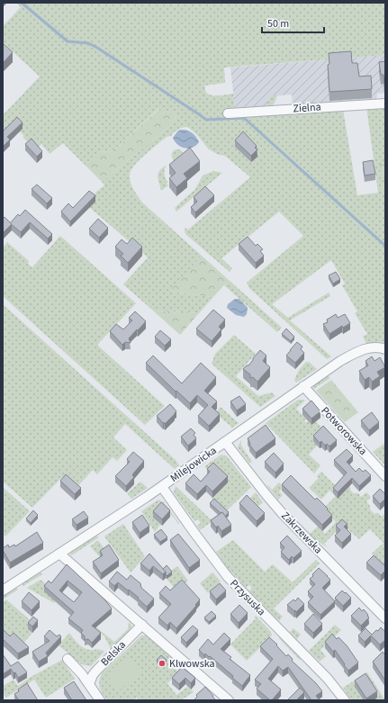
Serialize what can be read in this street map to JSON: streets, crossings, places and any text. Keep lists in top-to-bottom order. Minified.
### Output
{"streets":{"street":["Zielna","Potworowska","Milejowicka","Zakrzewska","Przysuska","Belska"]},"crossings":[["Potworowska","Milejowicka"],["Milejowicka","Zakrzewska"],["Milejowicka","Przysuska"]],"places":["Klwowska"],"scale_bar":"50 m"}
